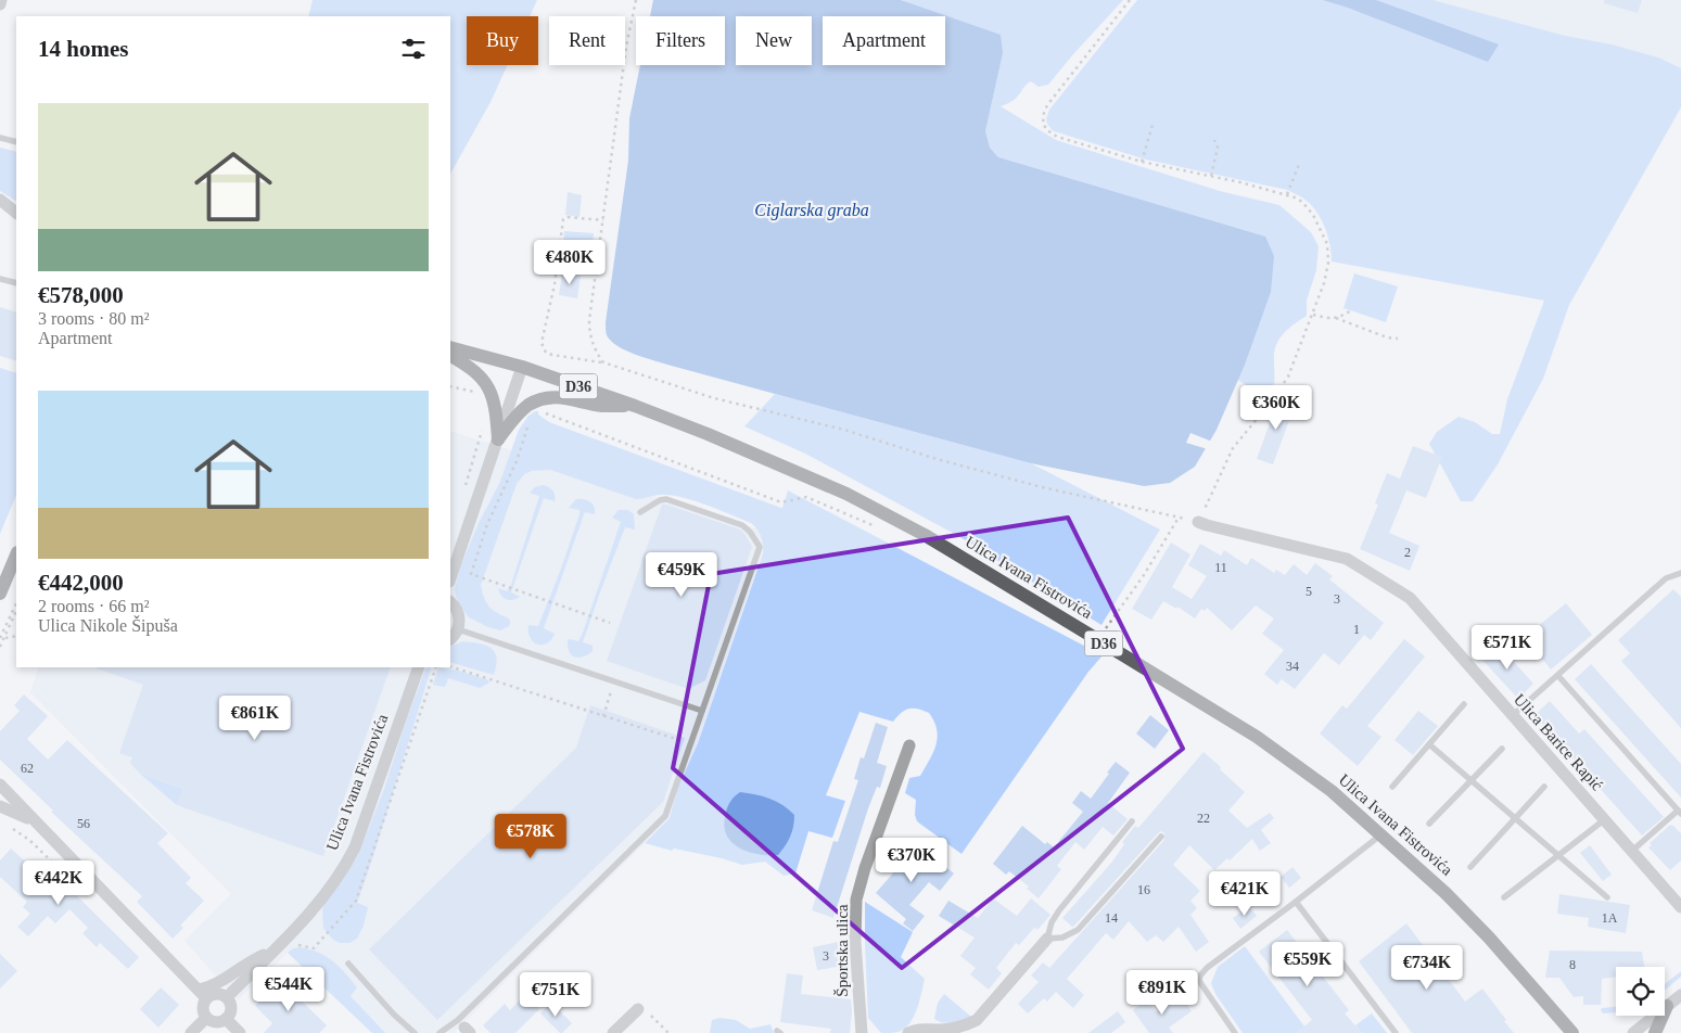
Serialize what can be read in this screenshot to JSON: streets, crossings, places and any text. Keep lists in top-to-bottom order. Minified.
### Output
{"streets":{"main road":["D36","Ulica Ivana Fistrovića"],"street":["Ulica Barice Rapić","Športska ulica"]},"water":["Ciglarska graba"],"house_numbers":["2","11","5","3","1","34","62","22","56","16","14","1A","3","8"],"page":{"chip":["Buy","Rent","Filters","New","Apartment"],"heading":"14 homes","list":[{"name":"€578,000","note":"3 rooms · 80 m² · Apartment"},{"name":"€442,000","note":"2 rooms · 66 m² · Ulica Nikole Šipuša"}],"price":["€480K","€360K","€459K","€571K","€861K","€578K","€370K","€442K","€421K","€559K","€734K","€544K","€891K","€751K"]}}
